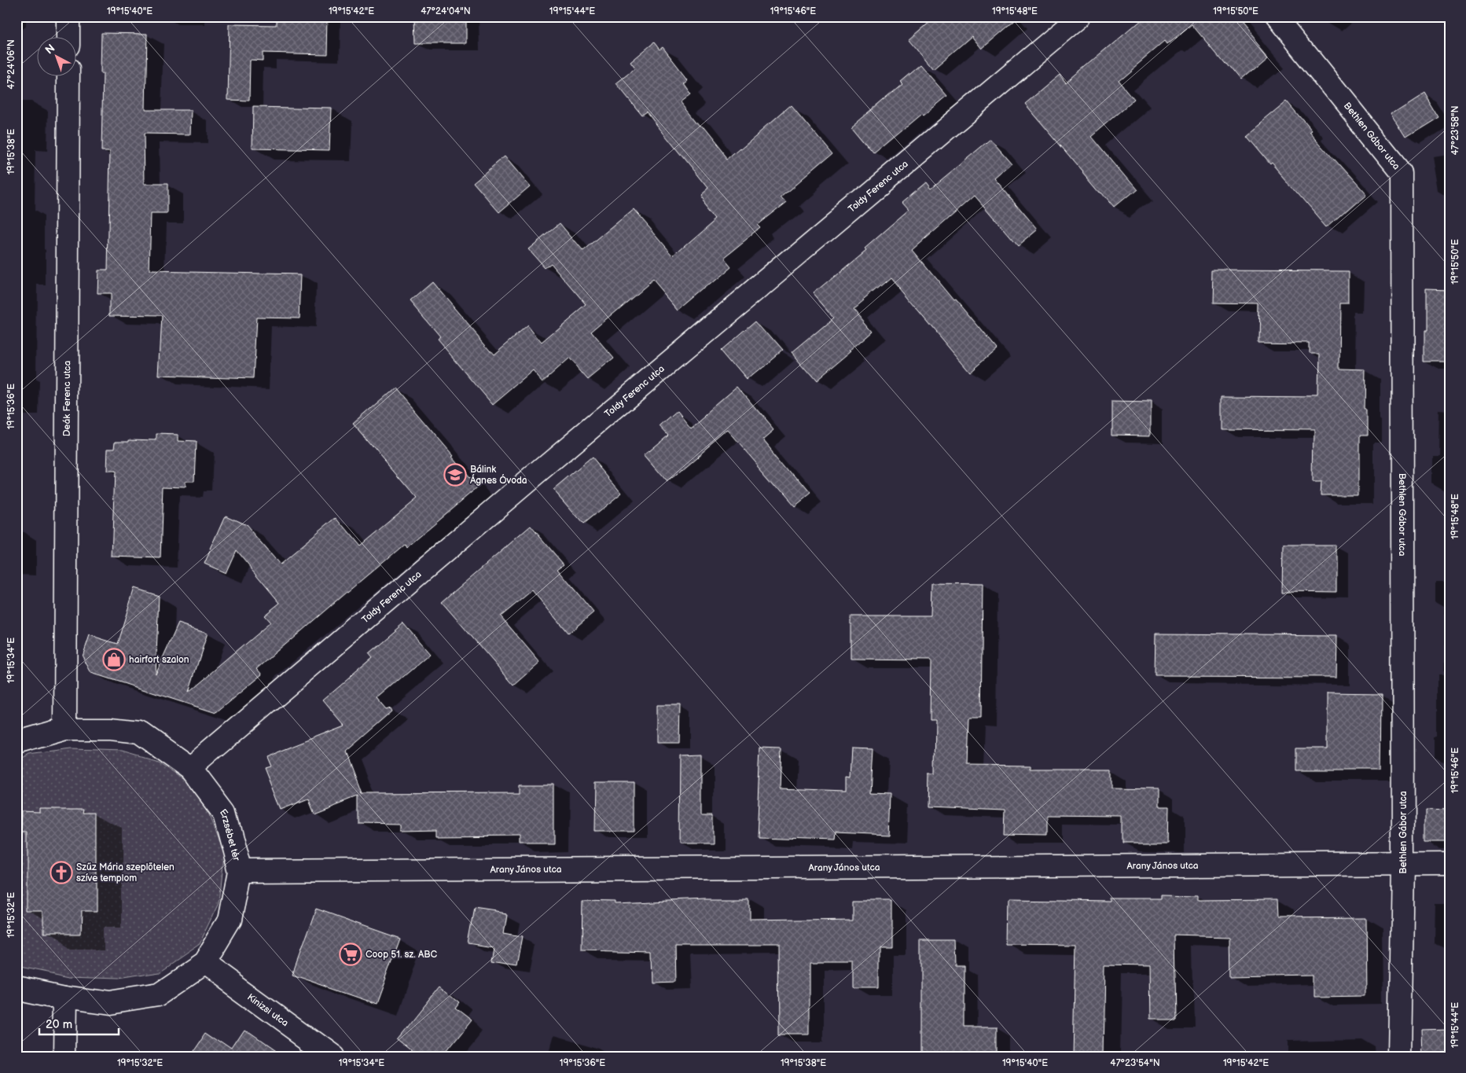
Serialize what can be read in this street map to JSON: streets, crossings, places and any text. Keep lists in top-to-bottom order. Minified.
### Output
{"streets":{"street":["Bethlen Gábor utca","Toldy Ferenc utca","Deák Ferenc utca","Erzsébet tér","Arany János utca","Kinizsi utca"]},"crossings":[["Bethlen Gábor utca","Arany János utca"],["Toldy Ferenc utca","Erzsébet tér"],["Deák Ferenc utca","Erzsébet tér"],["Erzsébet tér","Arany János utca"],["Erzsébet tér","Kinizsi utca"]],"places":{"school or university":["Bálink Ágnes Óvoda"],"shop":["hairfort szalon"],"church":["Szűz Mária szeplőtelen szíve templom"],"supermarket":["Coop 51. sz. ABC"]},"scale_bar":"20 m","north":"top left","coordinates":["19°15'40\"E","19°15'42\"E","47°24'04\"N","19°15'44\"E","19°15'46\"E","19°15'48\"E","19°15'50\"E","47°24'06\"N","47°23'58\"N","19°15'38\"E","19°15'36\"E","19°15'34\"E","19°15'32\"E","47°23'54\"N"]}
